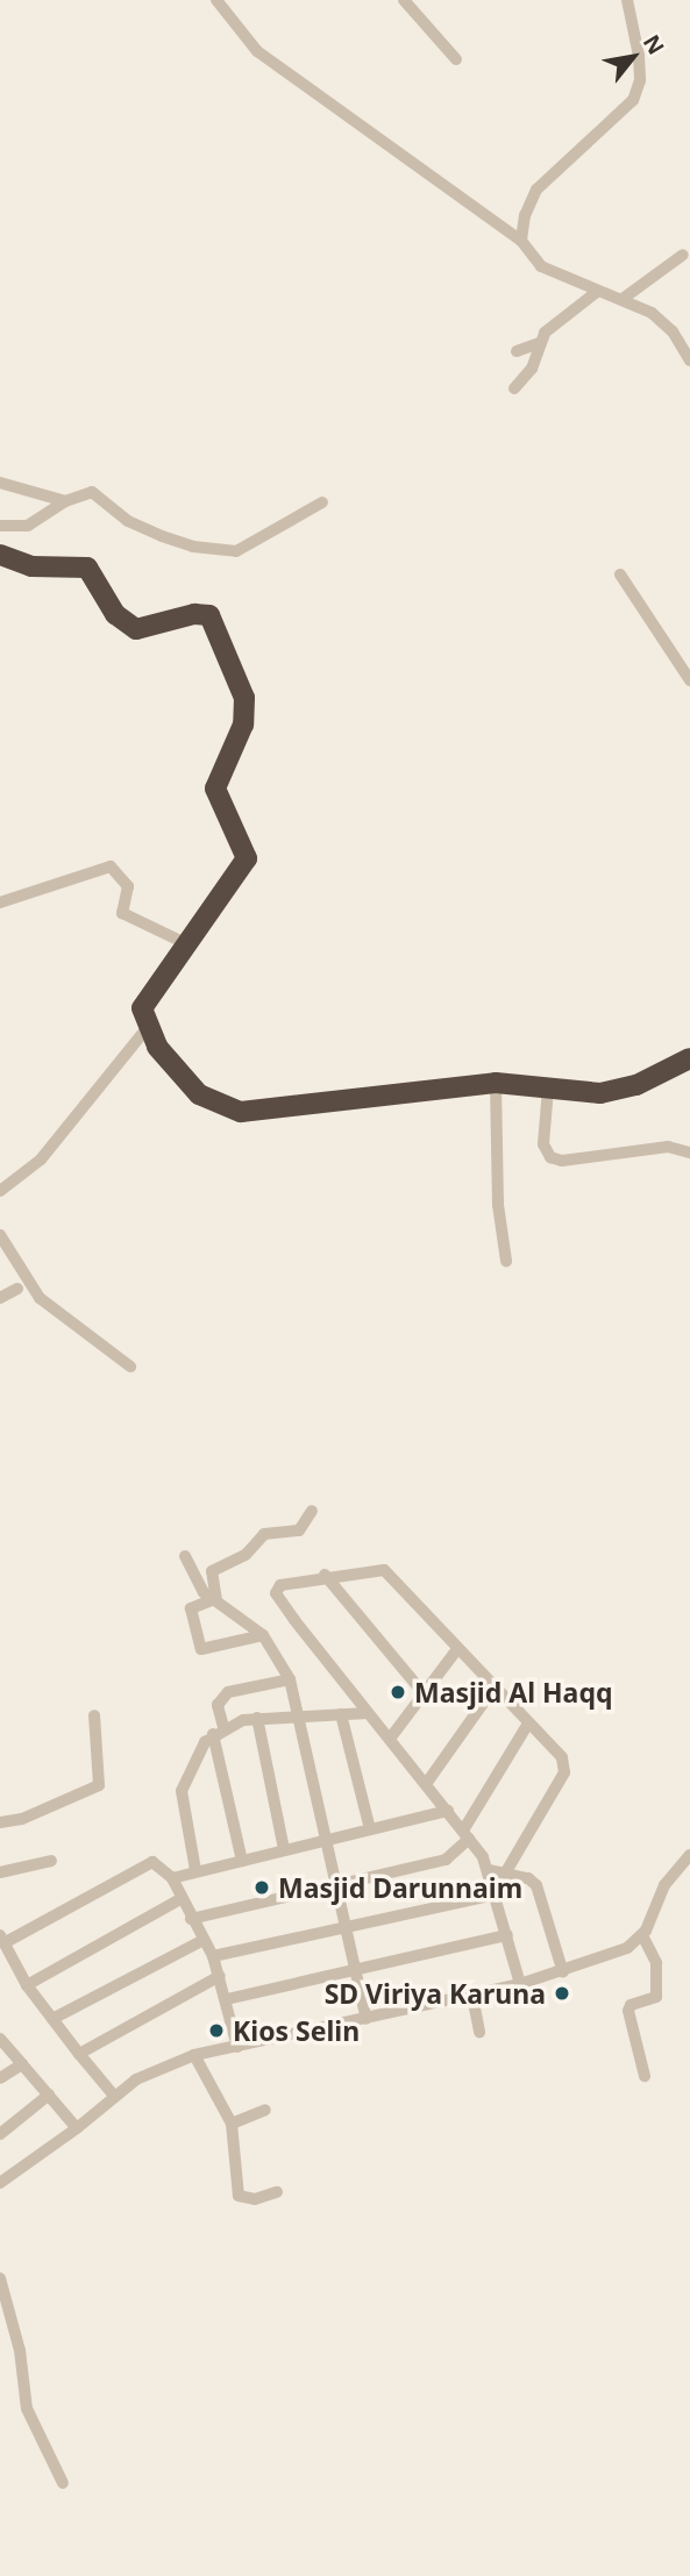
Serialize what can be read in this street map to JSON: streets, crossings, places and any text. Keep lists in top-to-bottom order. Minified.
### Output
{"places":["Masjid Al Haqq","Masjid Darunnaim","SD Viriya Karuna","Kios Selin"],"north":"top right"}
